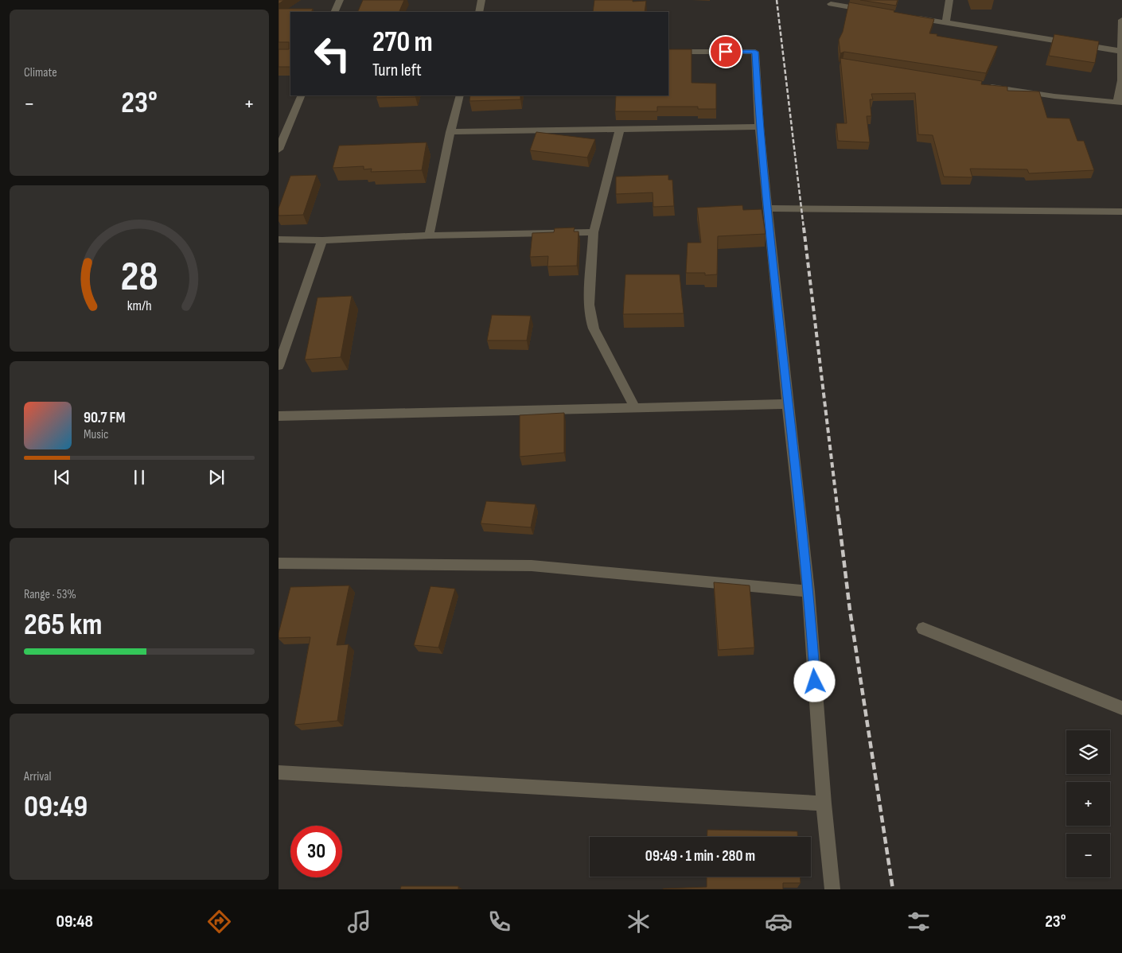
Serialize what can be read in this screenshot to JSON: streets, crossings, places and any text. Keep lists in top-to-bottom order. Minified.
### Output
{"page":{"tile":["Climate",["Range · 53%","265 km"],["Arrival","09:49"]],"turn":["270 m","Turn left"],"heat":["−","23°","+"],"song":["90.7 FM","Music"],"map_buttons":["+","−"],"limit":"30","trip":"09:49 · 1 min · 280 m","tabs":["09:48","23°"],"gauge":["28","km/h"]}}
